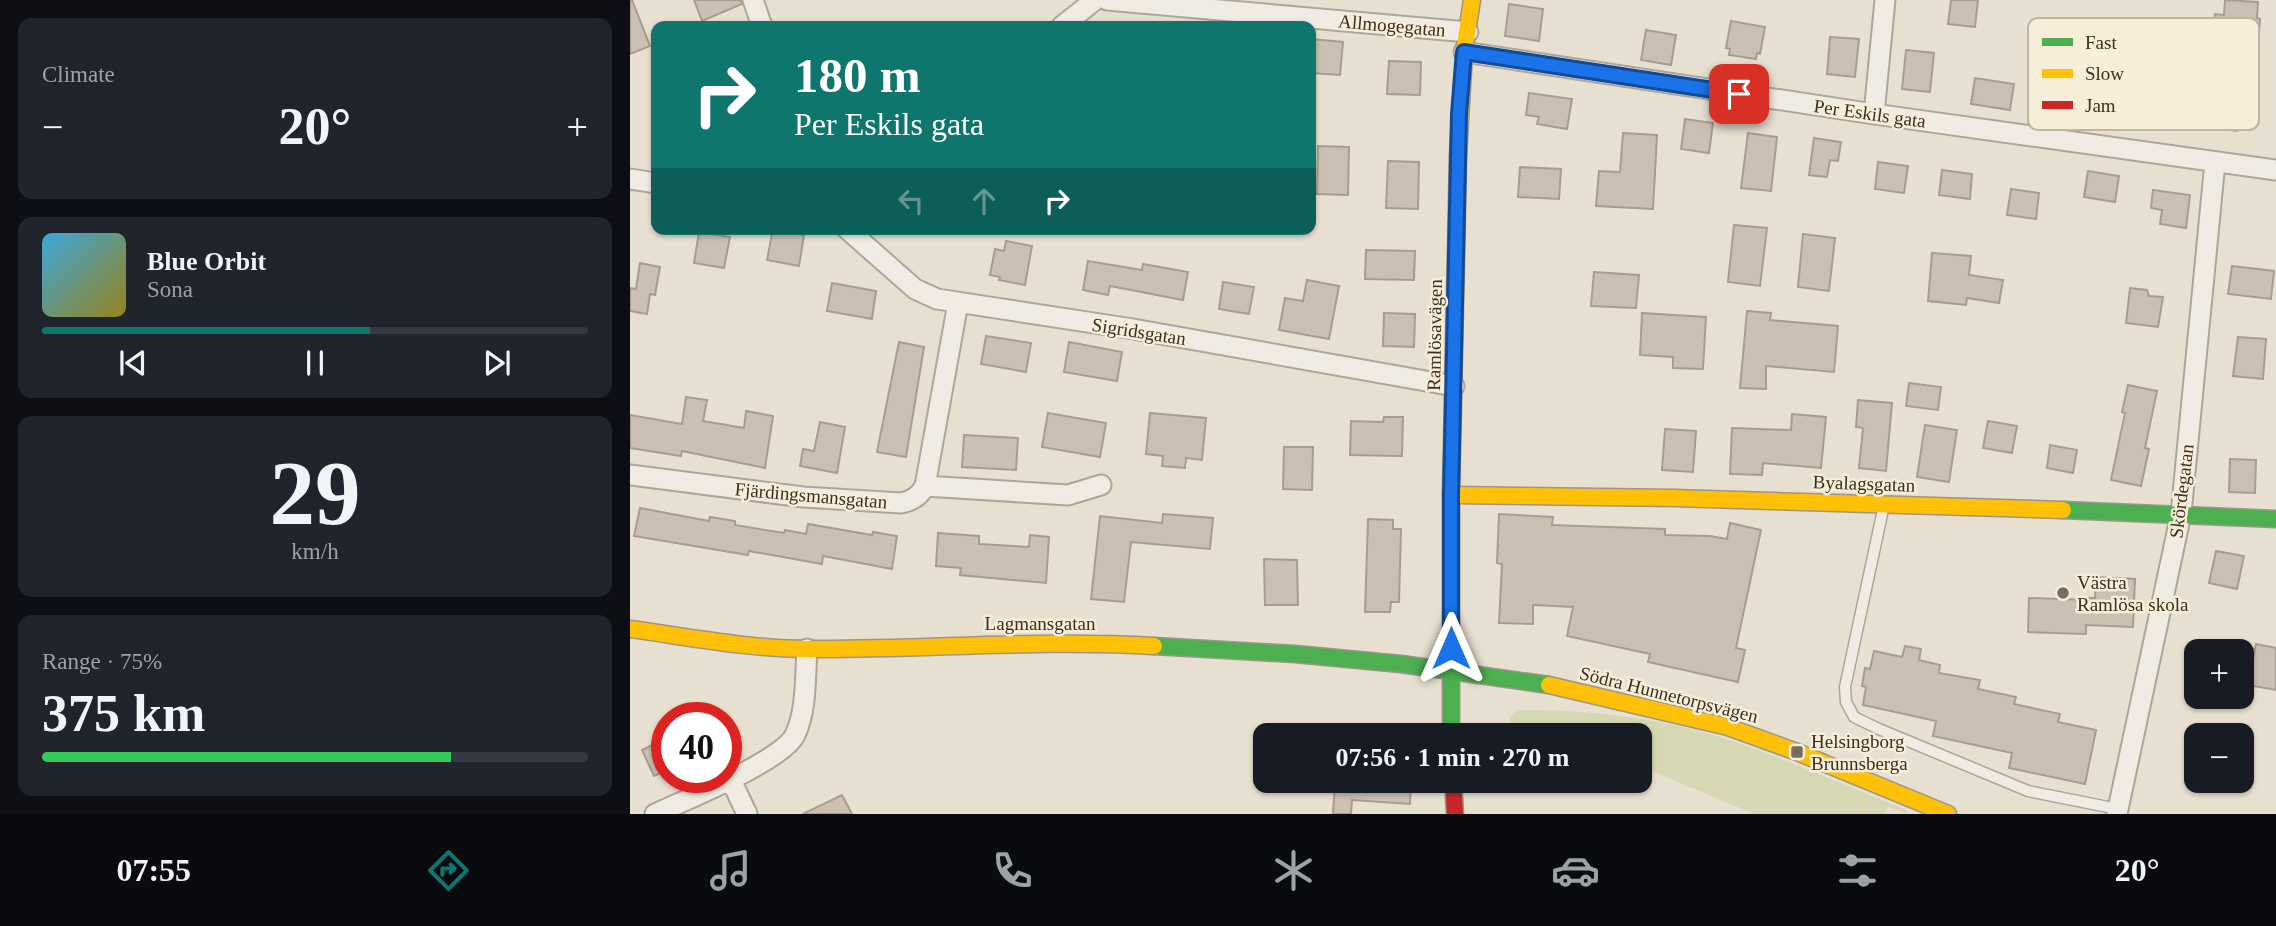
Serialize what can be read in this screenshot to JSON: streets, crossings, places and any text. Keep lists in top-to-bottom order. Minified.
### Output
{"streets":{"street":["Allmogegatan","Per Eskils gata","Sigridsgatan","Ramlösavägen","Byalagsgatan","Skördegatan","Fjärdingsmansgatan","Lagmansgatan","Södra Hunnetorpsvägen"]},"crossings":[["Allmogegatan","Ramlösavägen"],["Per Eskils gata","Ramlösavägen"],["Per Eskils gata","Skördegatan"],["Sigridsgatan","Ramlösavägen"],["Ramlösavägen","Byalagsgatan"],["Ramlösavägen","Lagmansgatan"],["Ramlösavägen","Södra Hunnetorpsvägen"],["Byalagsgatan","Skördegatan"],["Lagmansgatan","Södra Hunnetorpsvägen"]],"places":{"other":["Västra Ramlösa skola"],"transit":["Helsingborg Brunnsberga"]},"legend":["Fast","Slow","Jam"],"page":{"tile":["Climate",["29","km/h"],["Range · 75%","375 km"]],"turn":["180 m","Per Eskils gata"],"heat":["−","20°","+"],"song":["Blue Orbit","Sona"],"map_buttons":["+","−"],"limit":"40","trip":"07:56 · 1 min · 270 m","tabs":["07:55","20°"]}}
